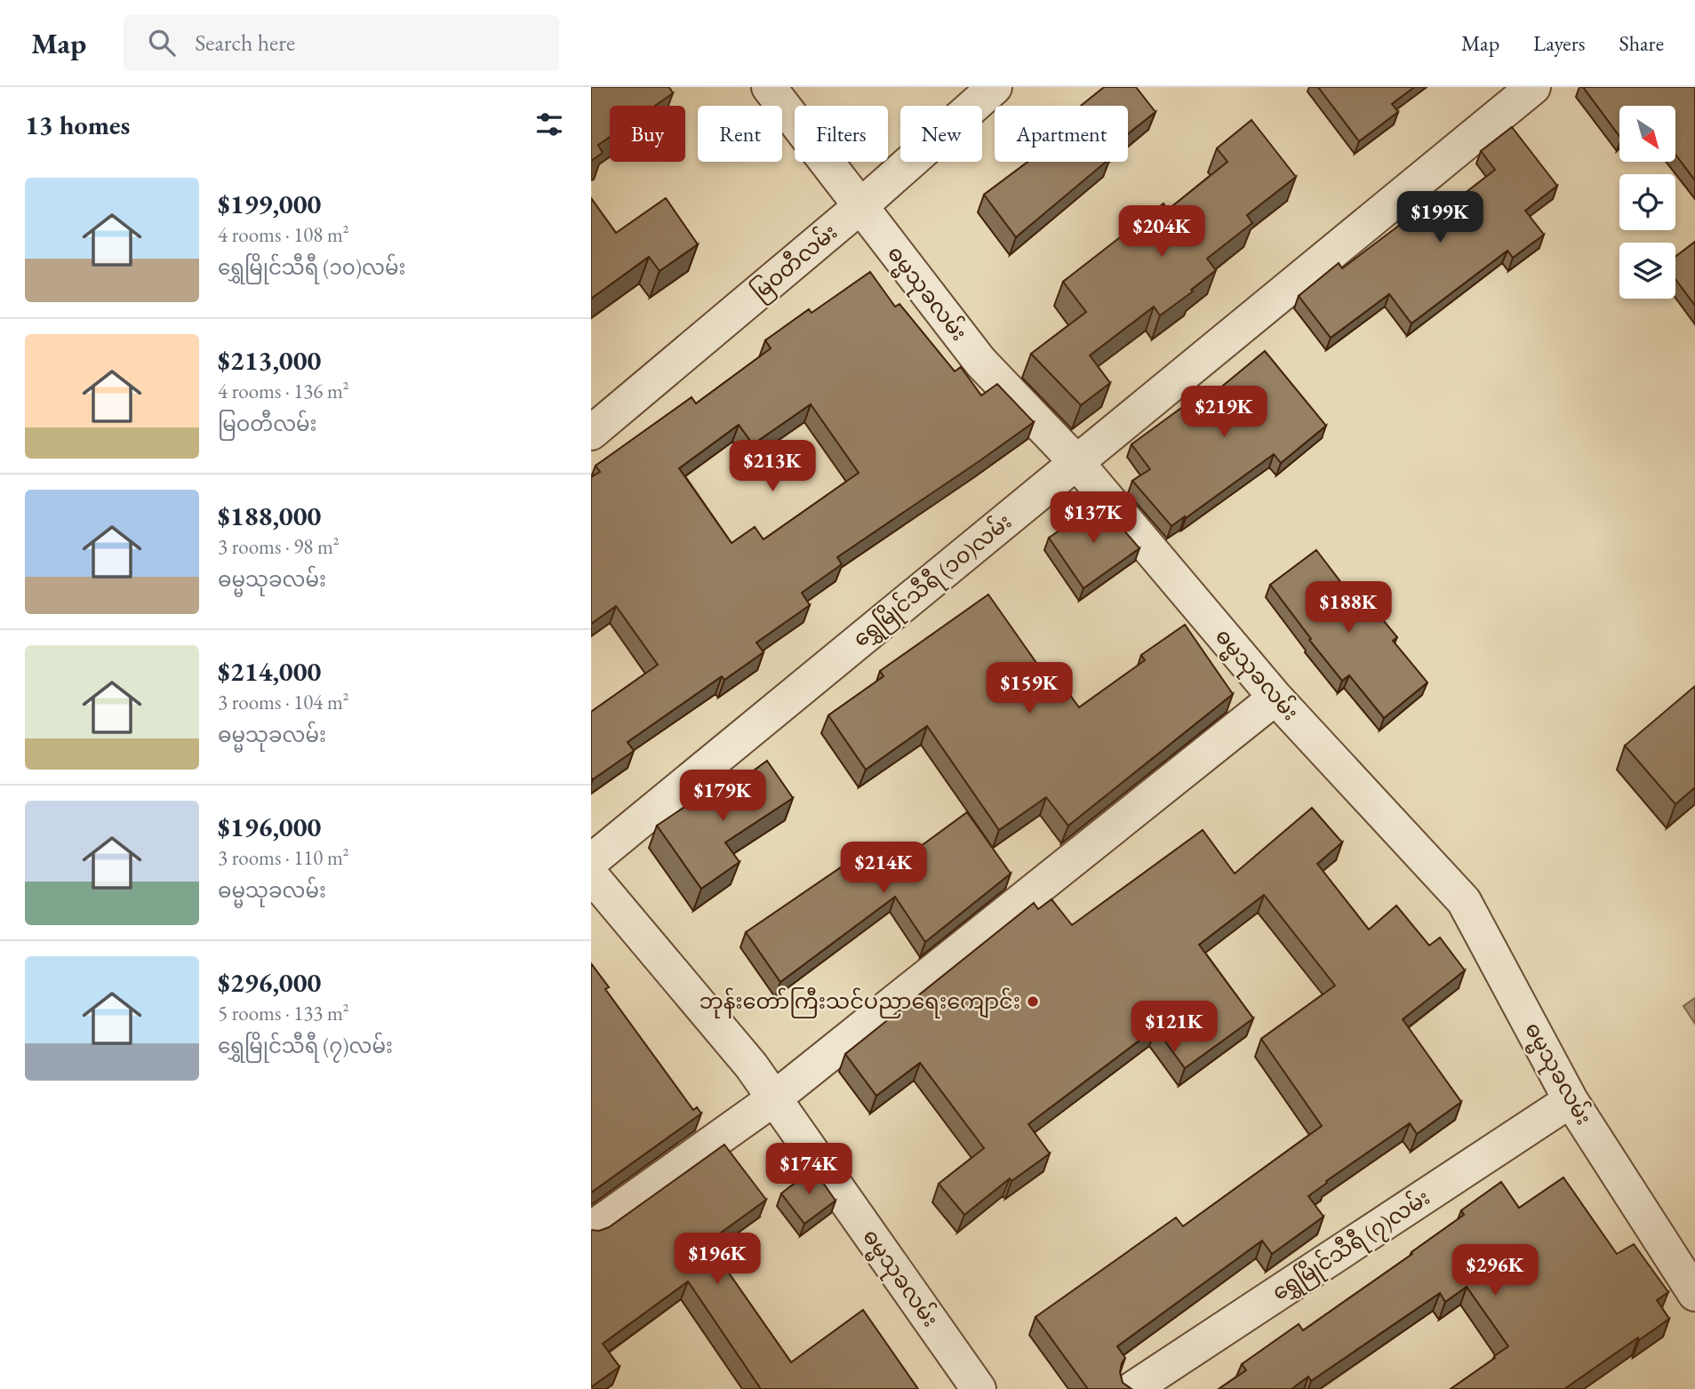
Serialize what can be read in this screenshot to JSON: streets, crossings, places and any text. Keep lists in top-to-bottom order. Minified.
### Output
{"streets":{"street":["မြဝတီလမ်း","ဓမ္မသုခလမ်း","ရွှေမြိုင်သီရီ (၁၀)လမ်း","ရွှေမြိုင်သီရီ (၇)လမ်း"]},"crossings":[["မြဝတီလမ်း","ဓမ္မသုခလမ်း"],["ဓမ္မသုခလမ်း","ရွှေမြိုင်သီရီ (၁၀)လမ်း"],["ဓမ္မသုခလမ်း","ရွှေမြိုင်သီရီ (၇)လမ်း"]],"places":["ဘုန်းတော်ကြီးသင်ပညာရေးကျောင်း"],"north":"bottom right","page":{"header":"Map","search":"Search here","nav":["Map","Layers","Share"],"heading":"13 homes","chip":["Buy","Rent","Filters","New","Apartment"],"list":[{"name":"$199,000","note":"4 rooms · 108 m² · ရွှေမြိုင်သီရီ (၁၀)လမ်း"},{"name":"$213,000","note":"4 rooms · 136 m² · မြဝတီလမ်း"},{"name":"$188,000","note":"3 rooms · 98 m² · ဓမ္မသုခလမ်း"},{"name":"$214,000","note":"3 rooms · 104 m² · ဓမ္မသုခလမ်း"},{"name":"$196,000","note":"3 rooms · 110 m² · ဓမ္မသုခလမ်း"},{"name":"$296,000","note":"5 rooms · 133 m² · ရွှေမြိုင်သီရီ (၇)လမ်း"}],"price":["$199K","$204K","$219K","$213K","$137K","$188K","$159K","$179K","$214K","$121K","$174K","$196K","$296K"]}}
